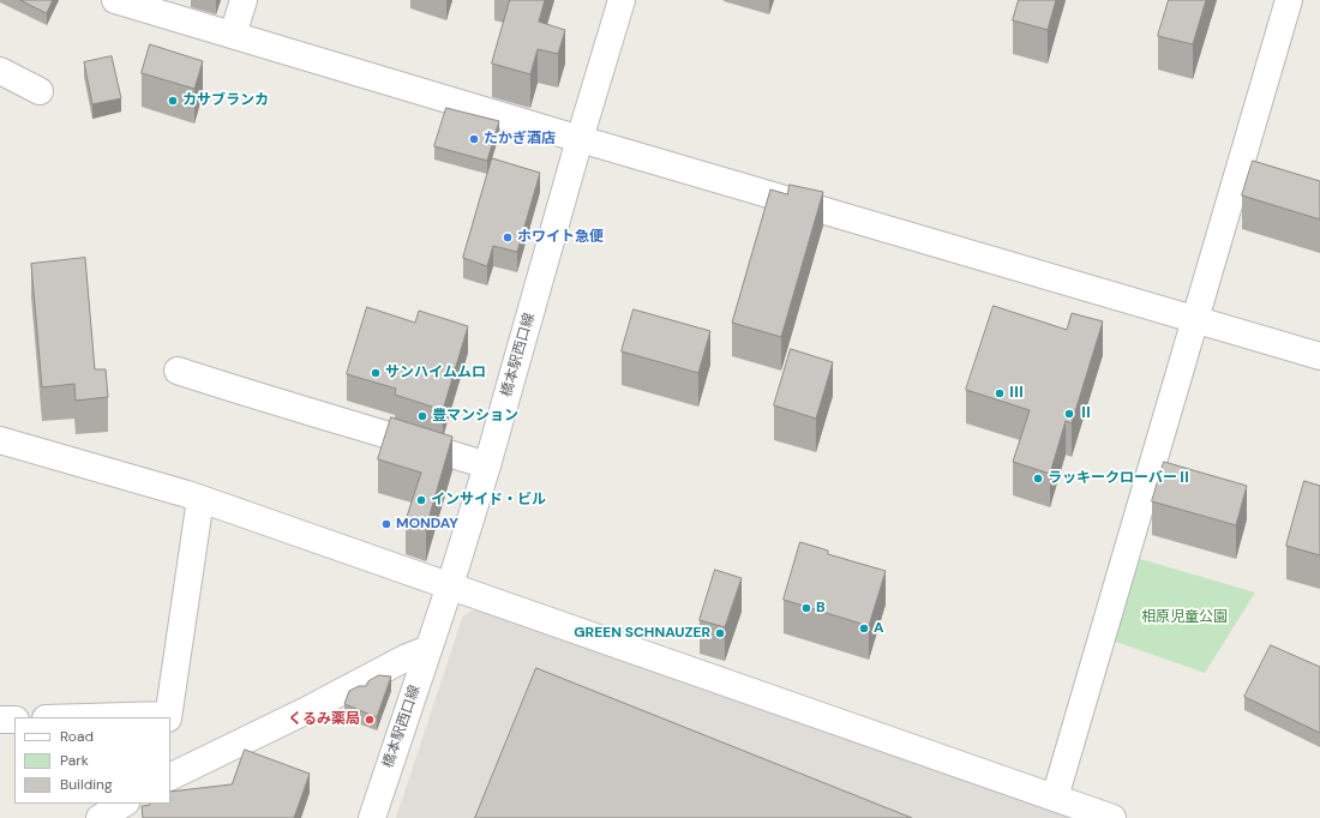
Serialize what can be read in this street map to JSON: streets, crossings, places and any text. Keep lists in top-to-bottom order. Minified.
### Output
{"streets":{"street":["橋本駅西口線"]},"parks":["相原児童公園"],"places":["カサブランカ","たかぎ酒店","ホワイト急便","サンハイムムロ","Ⅲ","Ⅱ","豊マンション","ラッキークローバーⅡ","インサイド・ビル","MONDAY","B","A","GREEN SCHNAUZER","くるみ薬局"],"legend":["Road","Park","Building"]}
